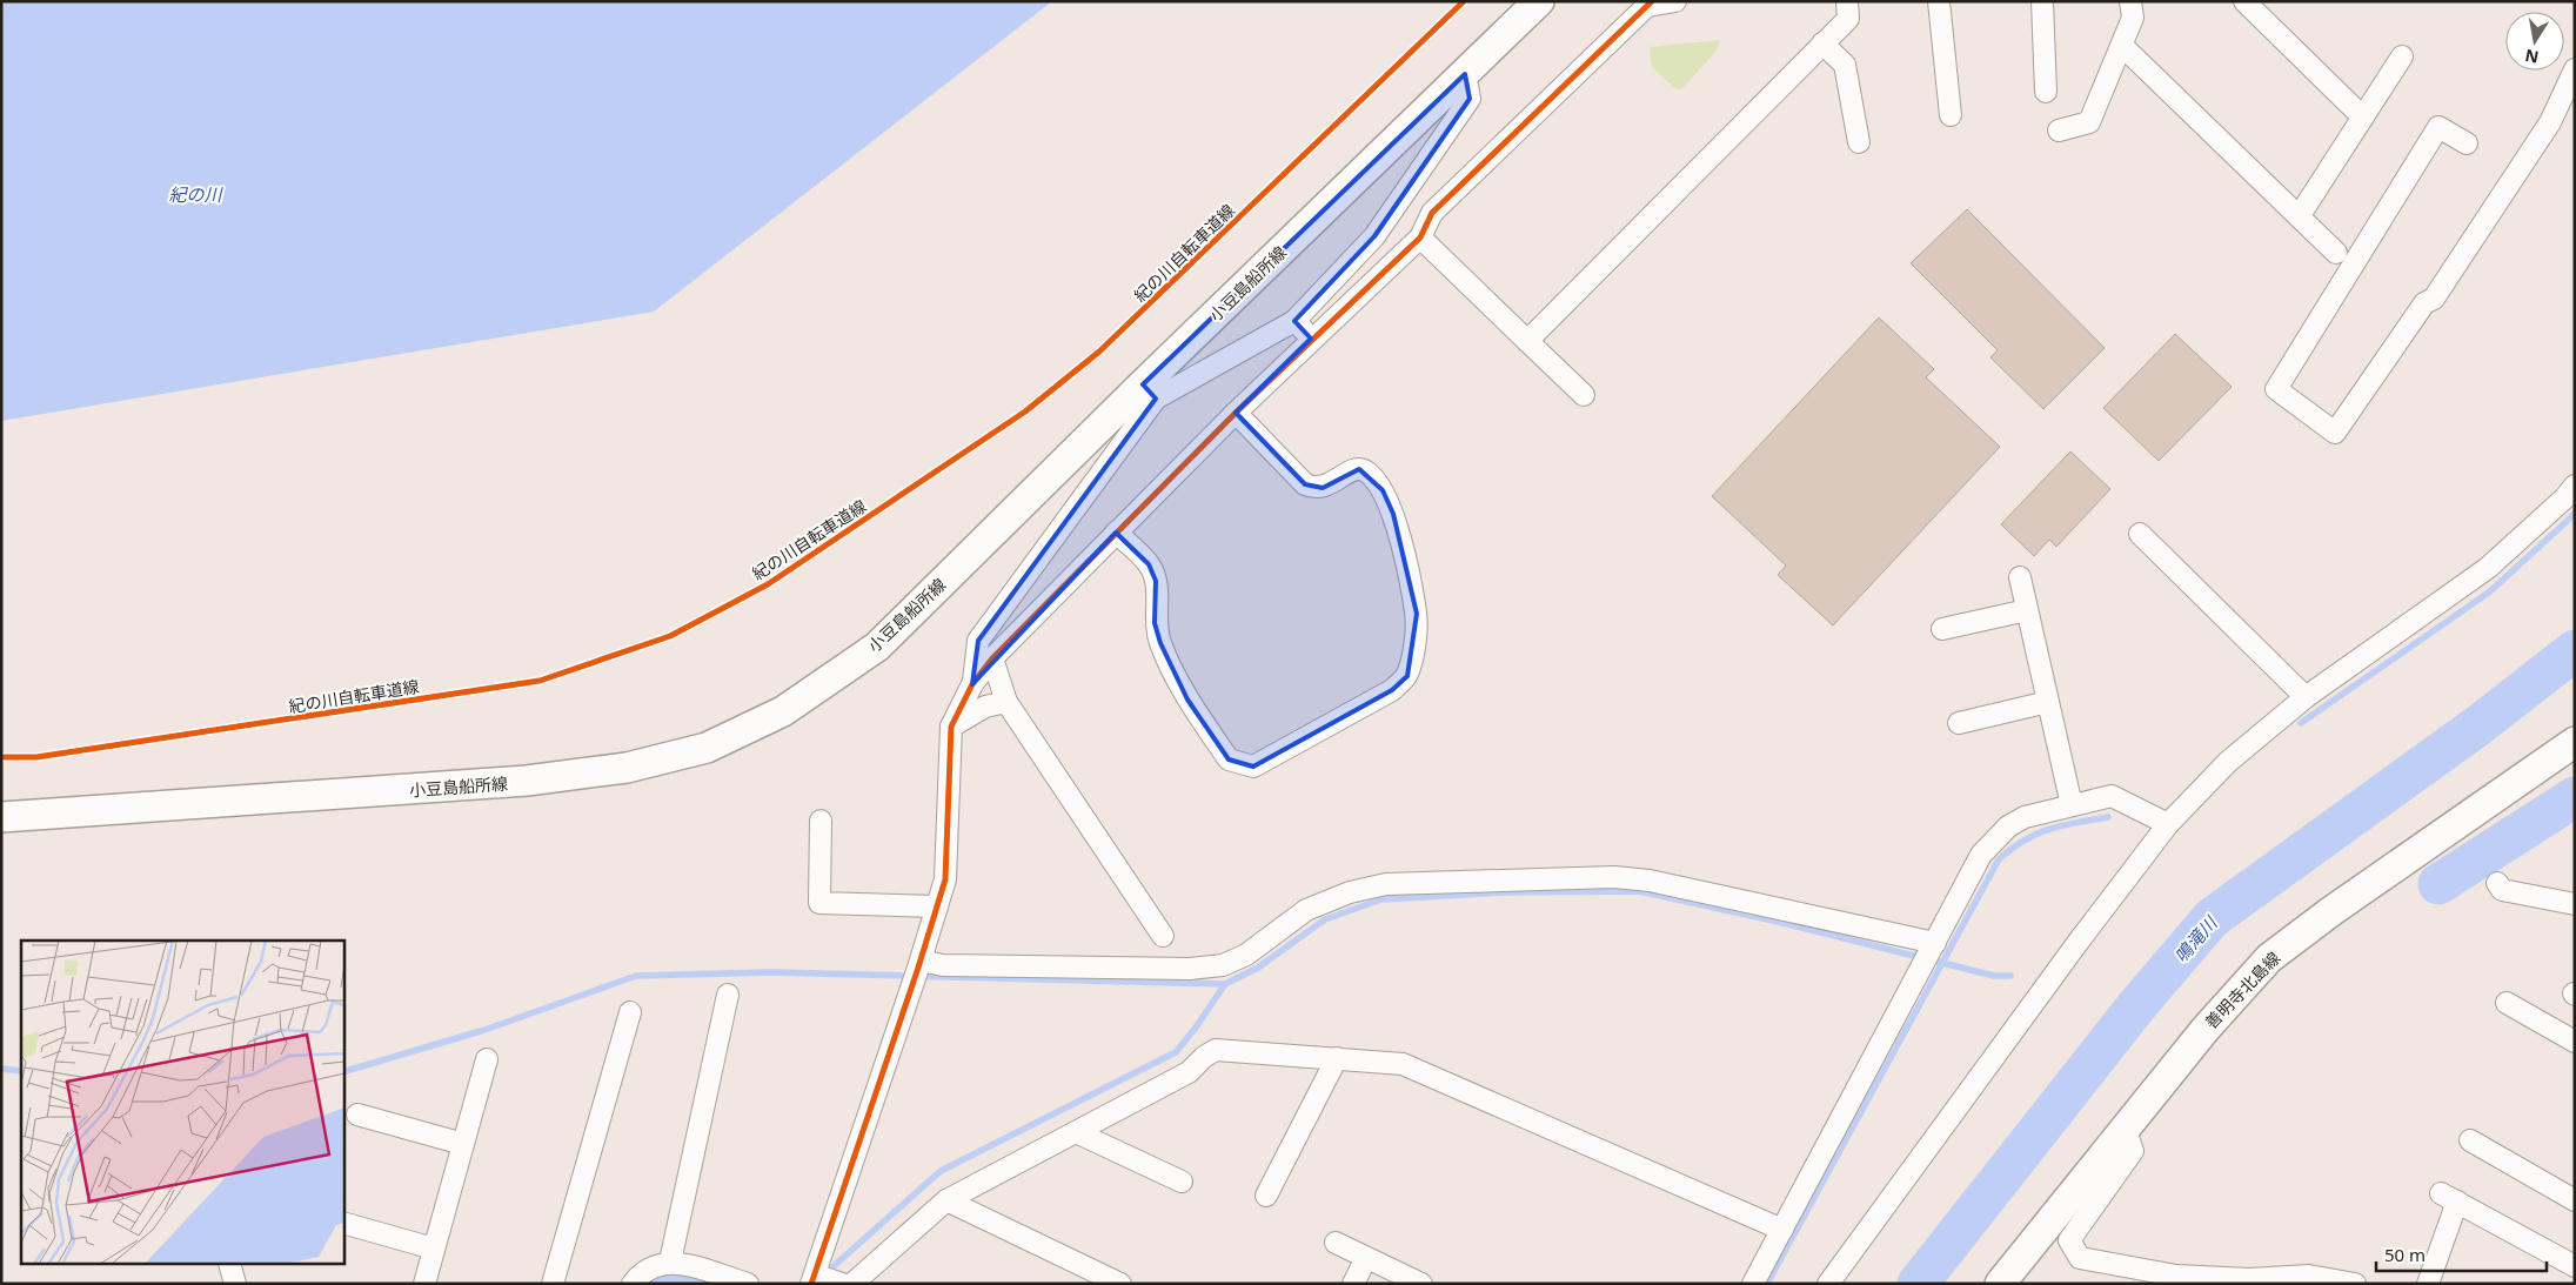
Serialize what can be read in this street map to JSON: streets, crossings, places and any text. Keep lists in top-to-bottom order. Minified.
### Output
{"streets":{"main road":["小豆島船所線","善明寺北島線"],"cycle path":["紀の川自転車道線"]},"water":["紀の川","鳴滝川"],"scale_bar":"50 m","north":"bottom"}
